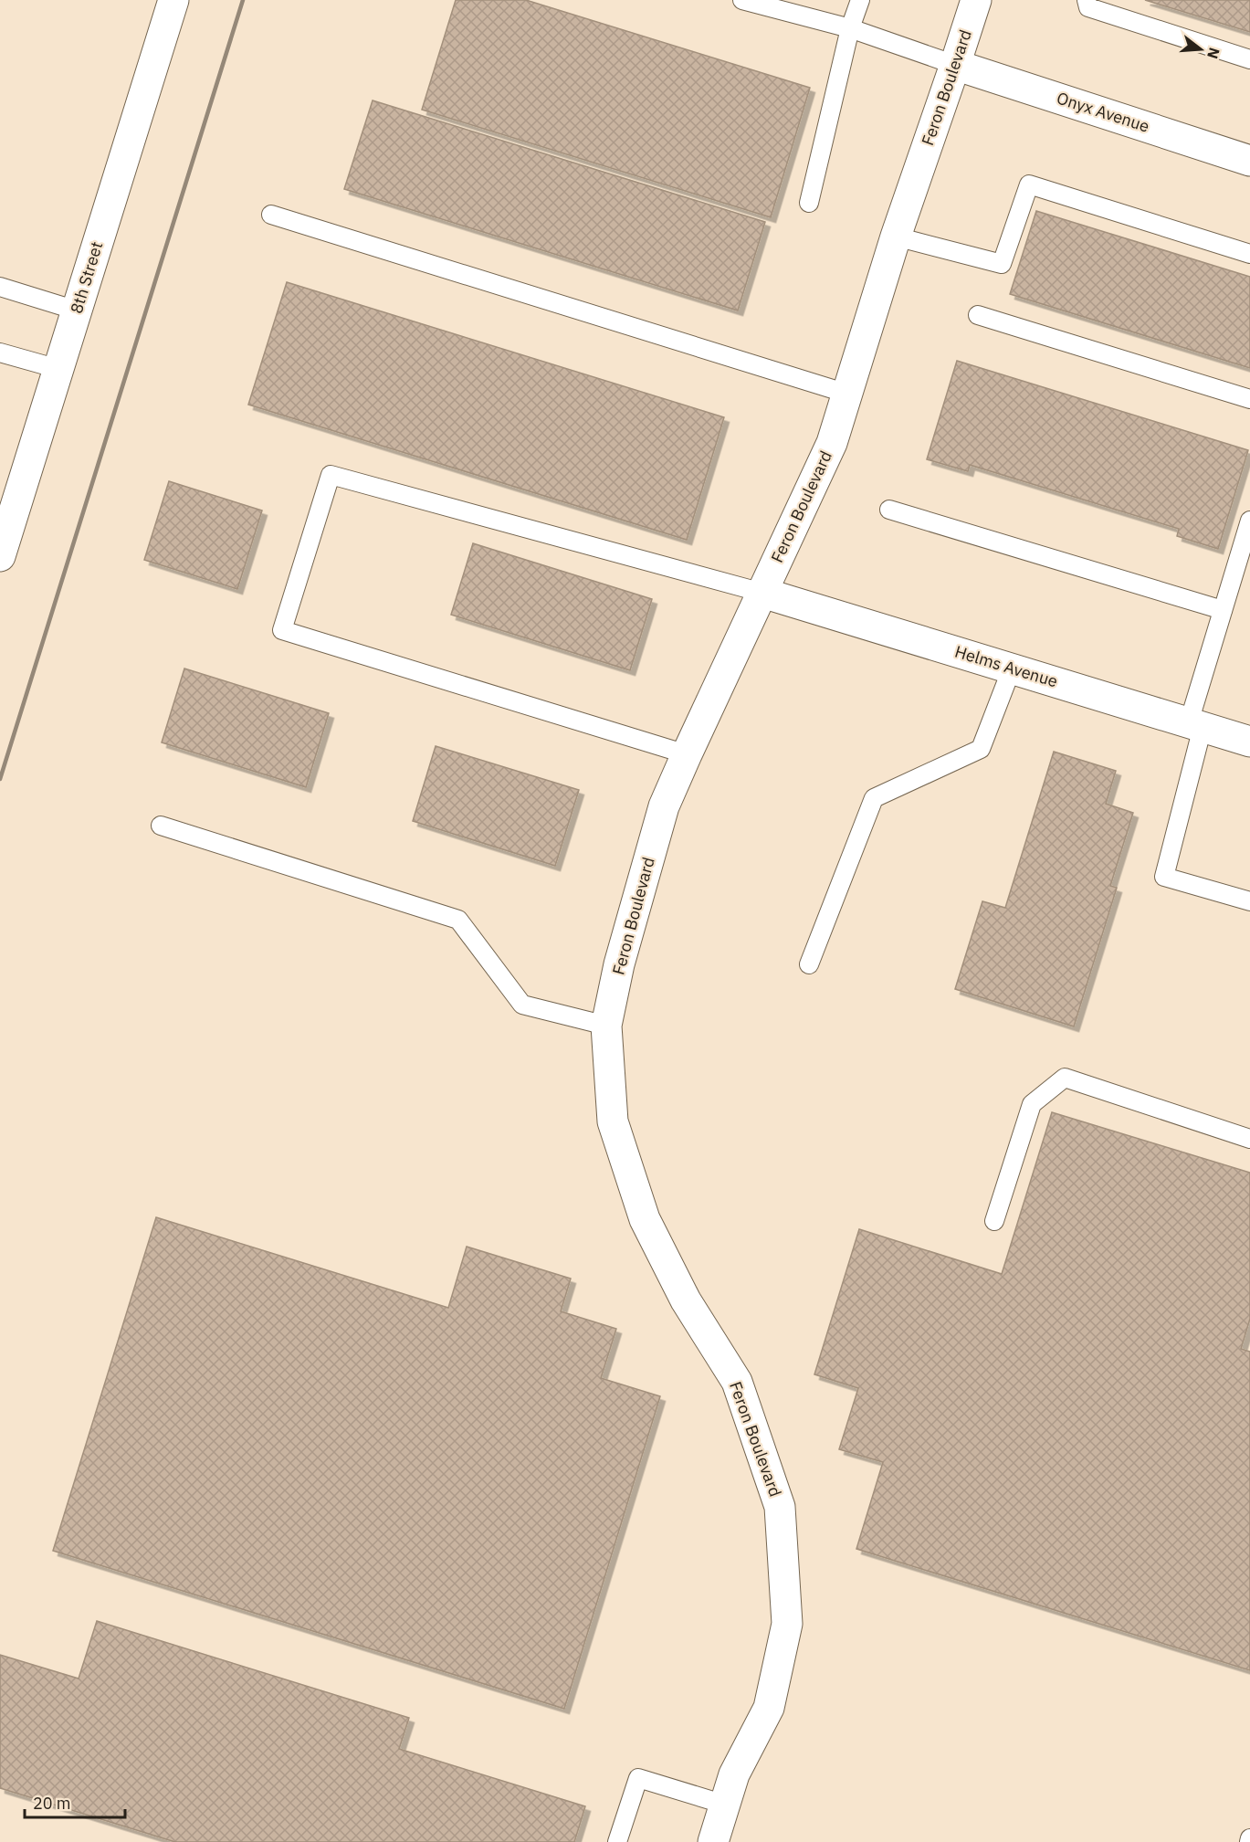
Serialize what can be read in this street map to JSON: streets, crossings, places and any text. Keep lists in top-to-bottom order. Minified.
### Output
{"streets":{"street":["Feron Boulevard","Onyx Avenue","8th Street","Helms Avenue"]},"crossings":[["Feron Boulevard","Onyx Avenue"],["Feron Boulevard","Helms Avenue"]],"scale_bar":"20 m","north":"right"}
